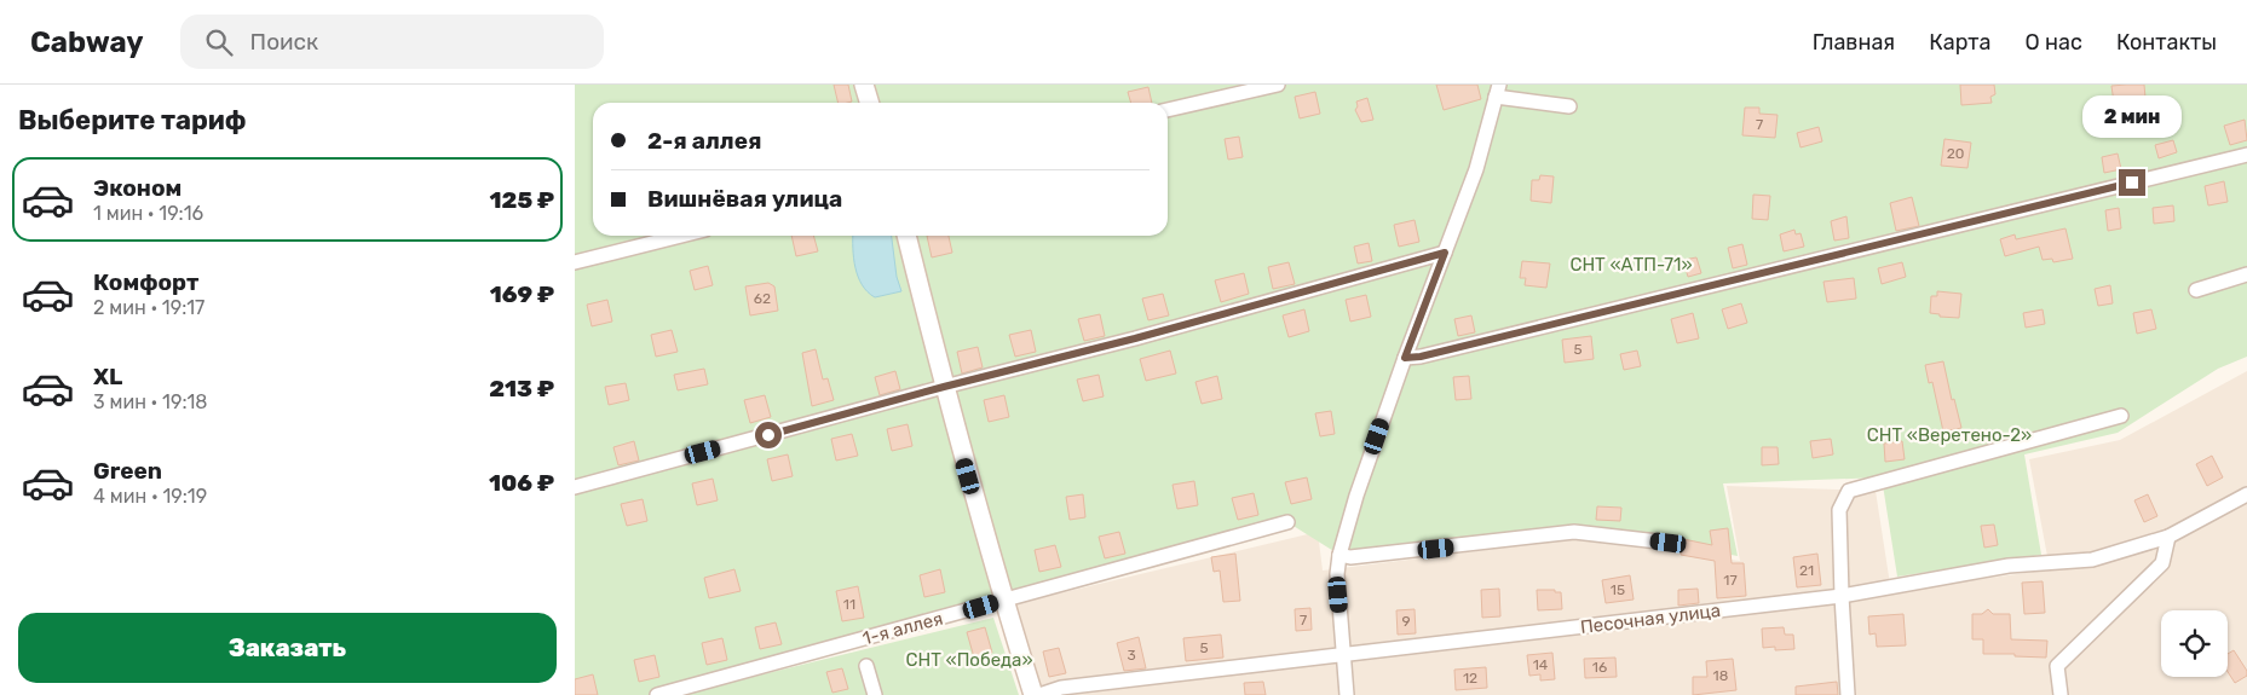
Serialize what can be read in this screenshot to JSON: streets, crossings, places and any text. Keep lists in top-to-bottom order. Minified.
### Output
{"streets":{"street":["Песочная улица","1-я аллея"]},"parks":["СНТ «АТП-71»","СНТ «Веретено-2»","СНТ «Победа»"],"house_numbers":["7","20","62","5","21","17","15","11","7","9","5","3","14","16","18","12"],"page":{"header":"Cabway","search":"Поиск","nav":["Главная","Карта","О нас","Контакты"],"heading":"Выберите тариф","bubble":"2 мин","banner":["2-я аллея","Вишнёвая улица"],"list":[{"name":"Эконом","note":"1 мин · 19:16","value":"125 ₽"},{"name":"Комфорт","note":"2 мин · 19:17","value":"169 ₽"},{"name":"XL","note":"3 мин · 19:18","value":"213 ₽"},{"name":"Green","note":"4 мин · 19:19","value":"106 ₽"}],"buttons":"Заказать"}}
